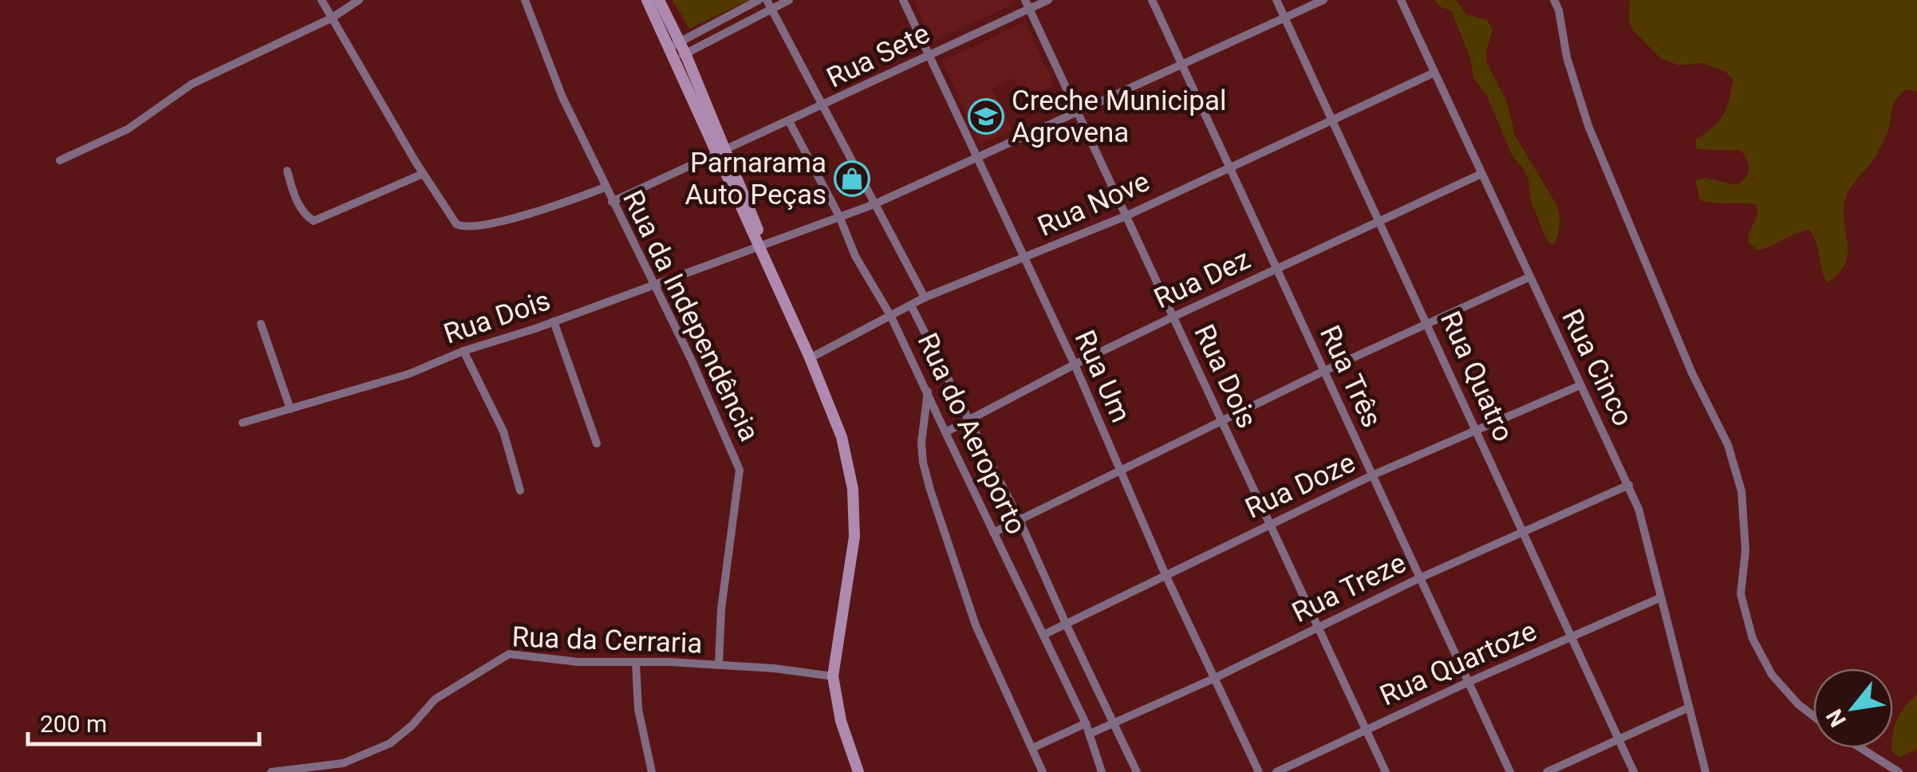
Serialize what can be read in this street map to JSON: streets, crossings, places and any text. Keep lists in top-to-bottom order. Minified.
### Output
{"streets":{"street":["Rua Sete","Rua Nove","Rua Dez","Rua da Independência","Rua Dois","Rua Cinco","Rua Um","Rua Três","Rua Quatro","Rua do Aeroporto","Rua Doze","Rua Treze","Rua da Cerraria","Rua Quartoze"]},"crossings":[["Rua Sete","Rua Dois"],["Rua Sete","Rua Um"],["Rua Sete","Rua do Aeroporto"],["Rua Nove","Rua Dois"],["Rua Nove","Rua Cinco"],["Rua Nove","Rua Um"],["Rua Nove","Rua Três"],["Rua Nove","Rua Quatro"],["Rua Nove","Rua do Aeroporto"],["Rua Dez","Rua Dois"],["Rua Dez","Rua Cinco"],["Rua Dez","Rua Um"],["Rua Dez","Rua Três"],["Rua Dez","Rua Quatro"],["Rua Dez","Rua do Aeroporto"],["Rua da Independência","Rua Dois"],["Rua da Independência","Rua da Cerraria"],["Rua Dois","Rua Um"],["Rua Dois","Rua Três"],["Rua Dois","Rua Quatro"],["Rua Dois","Rua do Aeroporto"],["Rua Dois","Rua Doze"],["Rua Dois","Rua Treze"],["Rua Dois","Rua Quartoze"],["Rua Cinco","Rua Doze"],["Rua Cinco","Rua Treze"],["Rua Cinco","Rua Quartoze"],["Rua Um","Rua Doze"],["Rua Um","Rua Treze"],["Rua Três","Rua Doze"],["Rua Três","Rua Treze"],["Rua Três","Rua Quartoze"],["Rua Quatro","Rua Doze"],["Rua Quatro","Rua Treze"],["Rua Quatro","Rua Quartoze"],["Rua do Aeroporto","Rua Doze"],["Rua do Aeroporto","Rua Treze"]],"places":{"school or university":["Creche Municipal Agrovena"],"shop":["Parnarama Auto Peças"]},"scale_bar":"200 m","north":"bottom left"}
